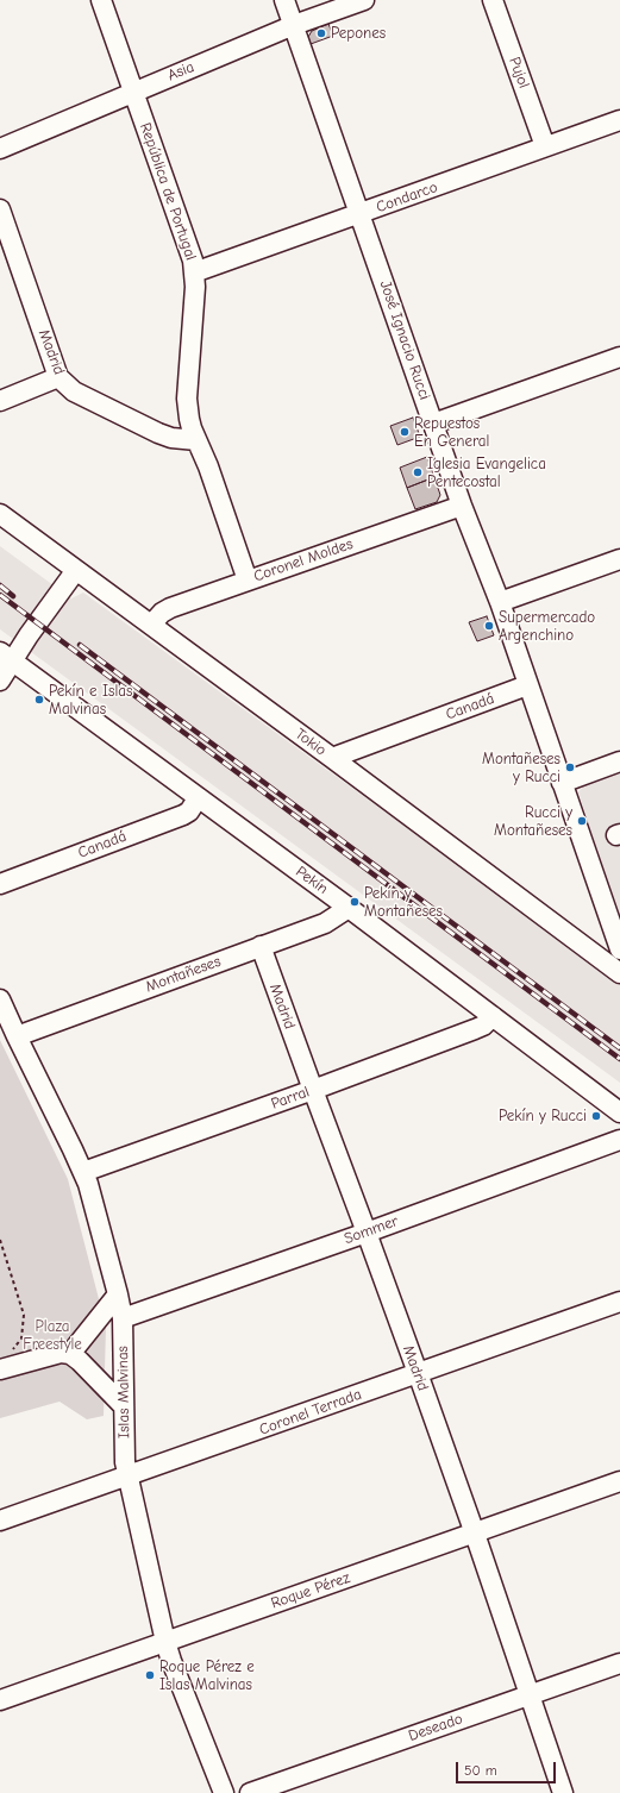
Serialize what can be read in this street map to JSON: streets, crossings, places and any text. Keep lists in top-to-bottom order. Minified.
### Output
{"streets":{"street":["Asia","Pujol","República de Portugal","Condarco","José Ignacio Rucci","Madrid","Coronel Moldes","Canadá","Tokio","Pekín","Montañeses","Parral","Sommer","Islas Malvinas","Coronel Terrada","Roque Pérez","Deseado"]},"crossings":[["Asia","República de Portugal"],["Asia","José Ignacio Rucci"],["Pujol","Condarco"],["República de Portugal","Condarco"],["República de Portugal","Madrid"],["República de Portugal","Coronel Moldes"],["Condarco","José Ignacio Rucci"],["José Ignacio Rucci","Coronel Moldes"],["José Ignacio Rucci","Canadá"],["Madrid","Montañeses"],["Madrid","Parral"],["Madrid","Sommer"],["Madrid","Coronel Terrada"],["Madrid","Roque Pérez"],["Madrid","Deseado"],["Coronel Moldes","Tokio"],["Canadá","Tokio"],["Canadá","Pekín"],["Pekín","Montañeses"],["Pekín","Parral"],["Montañeses","Islas Malvinas"],["Parral","Islas Malvinas"],["Sommer","Islas Malvinas"],["Islas Malvinas","Coronel Terrada"],["Islas Malvinas","Roque Pérez"]],"parks":["Plaza Freestyle"],"places":["Pepones","Repuestos En General","Iglesia Evangelica Pentecostal","Supermercado Argenchino","Pekín e Islas Malvinas","Montañeses y Rucci","Rucci y Montañeses","Pekín y Montañeses","Pekín y Rucci","Roque Pérez e Islas Malvinas"],"scale_bar":"50 m"}
